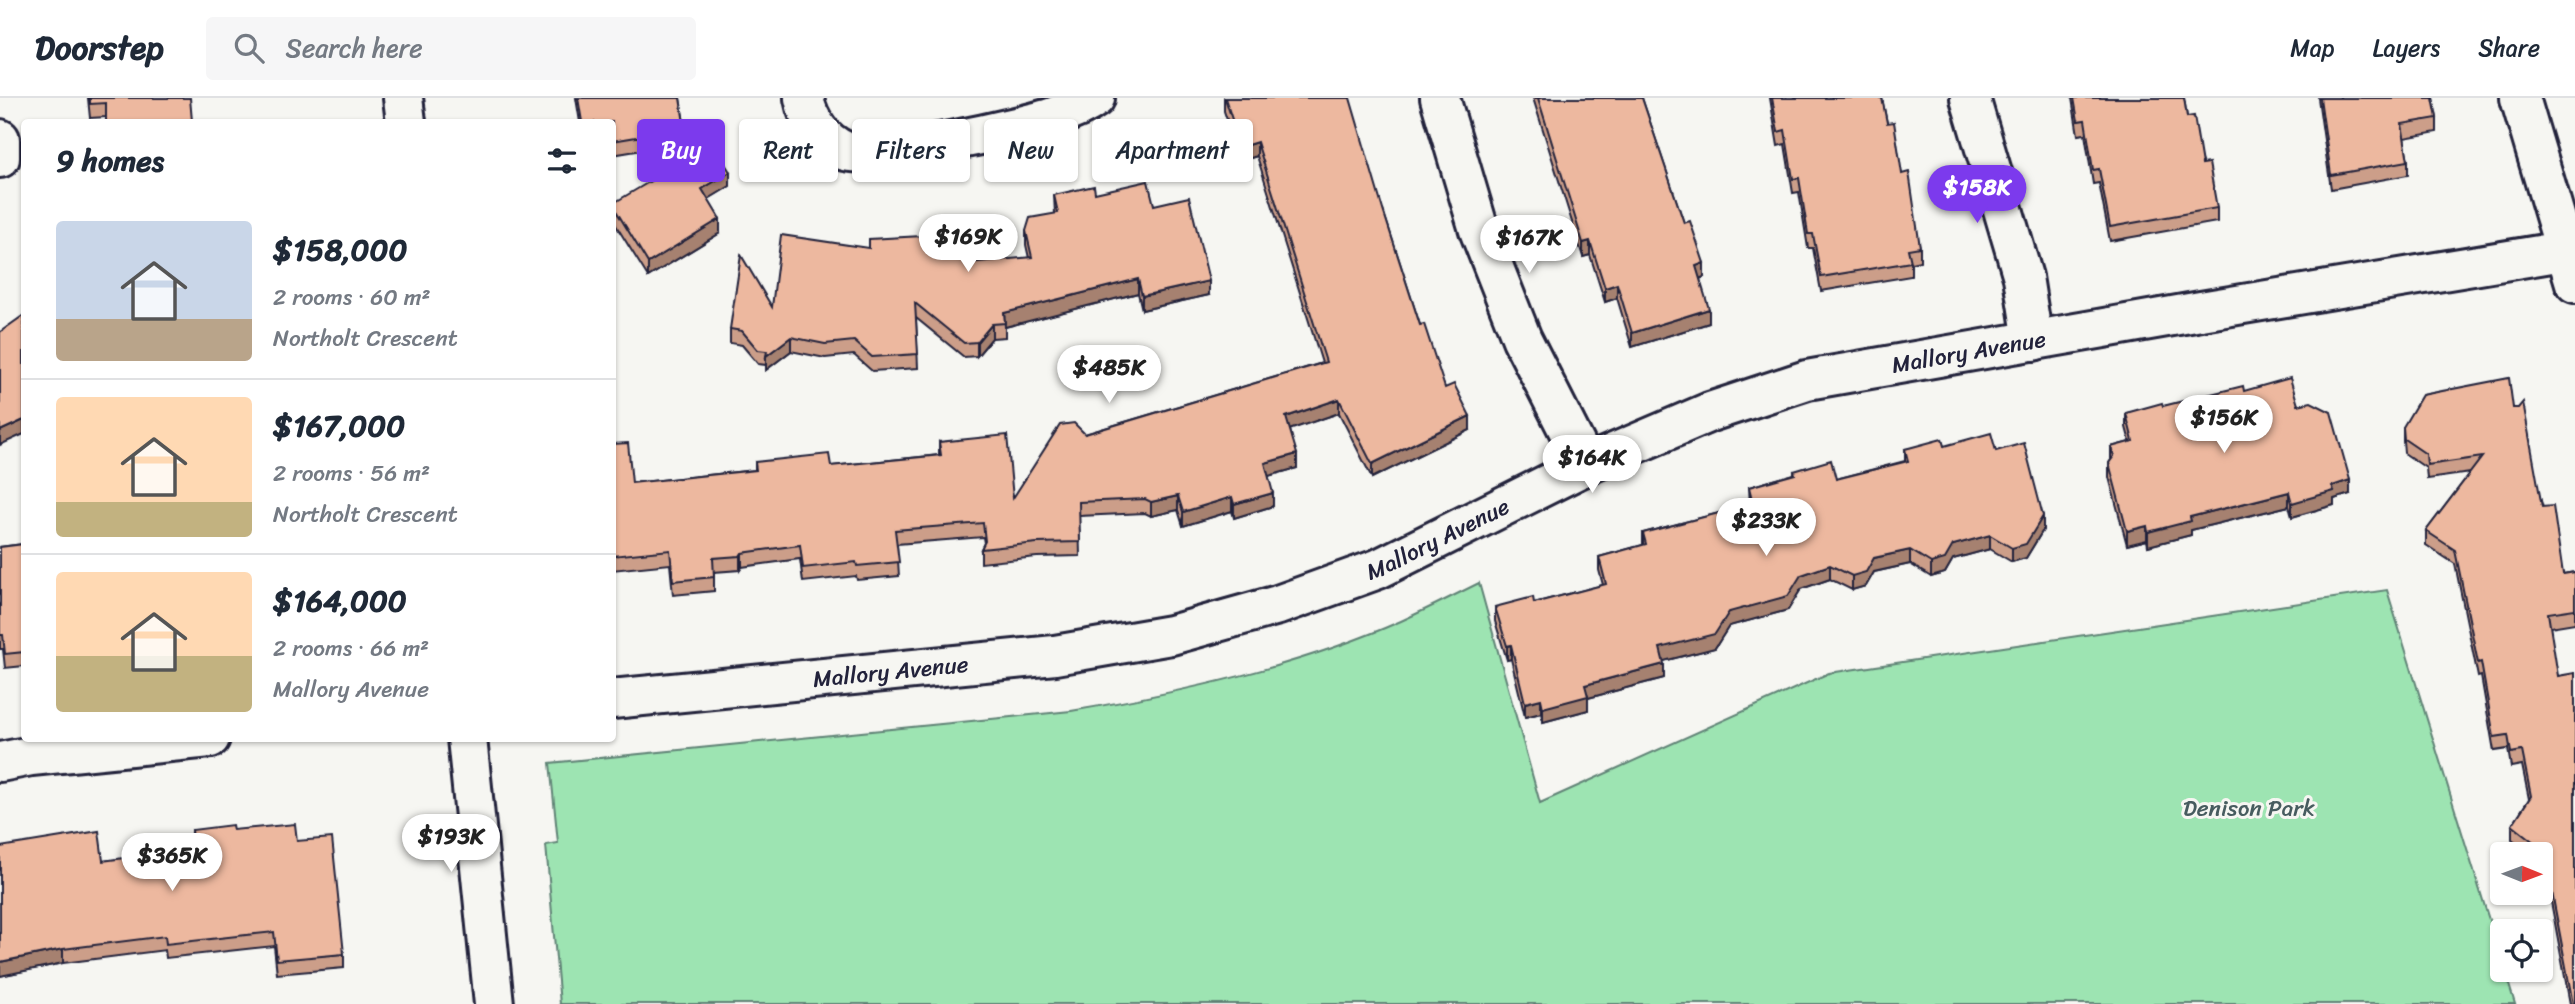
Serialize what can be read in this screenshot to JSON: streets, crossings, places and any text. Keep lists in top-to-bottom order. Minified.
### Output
{"streets":{"street":["Mallory Avenue"]},"parks":["Denison Park"],"north":"right","page":{"header":"Doorstep","search":"Search here","nav":["Map","Layers","Share"],"chip":["Buy","Rent","Filters","New","Apartment"],"heading":"9 homes","price":["$158K","$169K","$167K","$485K","$156K","$164K","$233K","$193K","$365K"],"list":[{"name":"$158,000","note":"2 rooms · 60 m² · Northolt Crescent"},{"name":"$167,000","note":"2 rooms · 56 m² · Northolt Crescent"},{"name":"$164,000","note":"2 rooms · 66 m² · Mallory Avenue"}]}}
